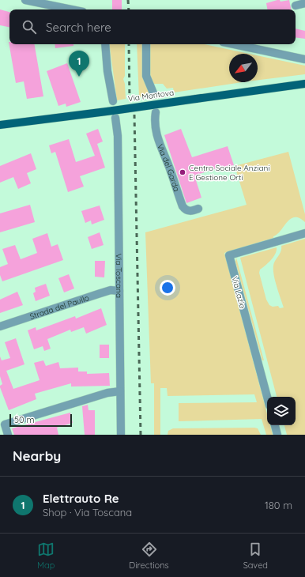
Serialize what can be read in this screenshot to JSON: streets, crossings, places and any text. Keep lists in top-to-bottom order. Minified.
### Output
{"streets":{"main road":["Via Mantova"],"street":["Via del Garda","Via Toscana","Via Lazio","Strada del Paullo"]},"crossings":[["Via Toscana","Strada del Paullo"]],"places":["Centro Sociale Anziani E Gestione Orti"],"scale_bar":"50 m","north":"bottom left","page":{"search":"Search here","pins":"1","scale":"50 m","heading":"Nearby","list":[{"mark":"1","name":"Elettrauto Re","note":"Shop · Via Toscana","value":"180 m"}],"nav":["Map","Directions","Saved"]}}
